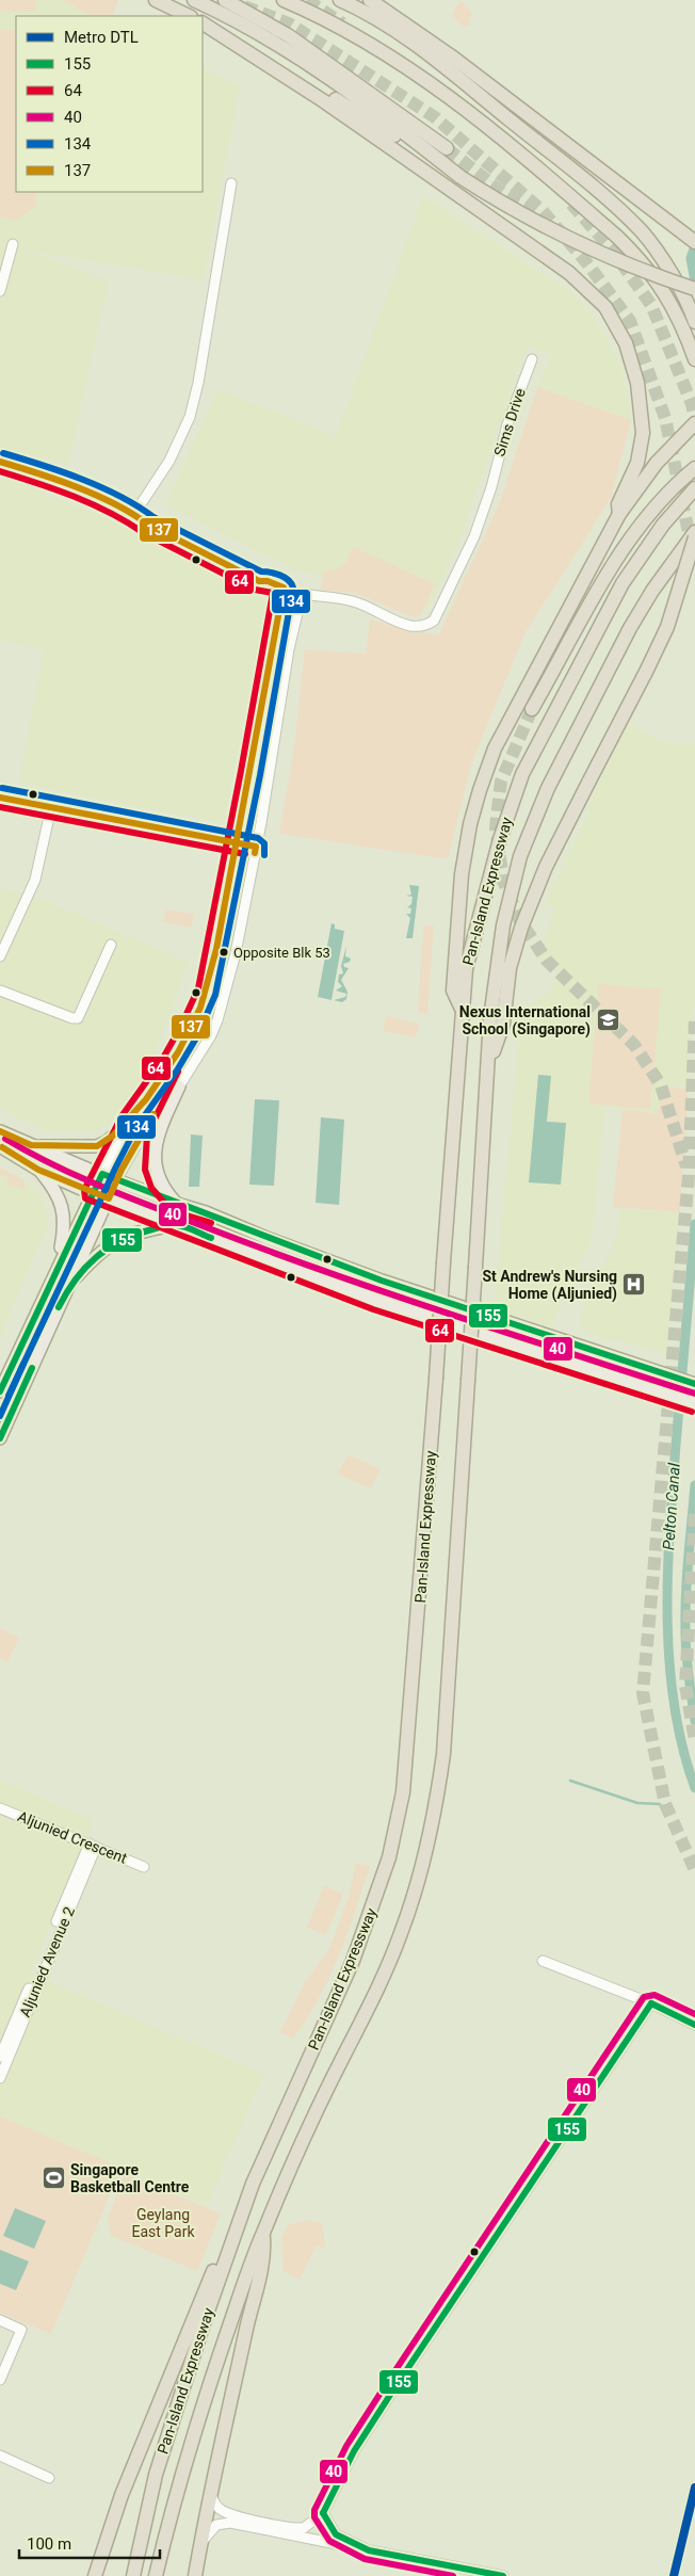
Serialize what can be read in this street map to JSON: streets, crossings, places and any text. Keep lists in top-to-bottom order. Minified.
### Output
{"streets":{"highway":["Pan-Island Expressway"],"street":["Sims Drive","Aljunied Crescent","Aljunied Avenue 2"]},"crossings":[["Aljunied Crescent","Aljunied Avenue 2"]],"water":["Pelton Canal"],"parks":["Geylang East Park"],"places":{"other":["Opposite Blk 53"],"school or university":["Nexus International School (Singapore)"],"hospital":["St Andrew's Nursing Home (Aljunied)"],"sports":["Singapore Basketball Centre"]},"lines":["transit line 134","transit line 137","transit line 64","transit line 40","transit line 155","metro line DTL"],"legend":["Metro DTL","155","64","40","134","137"],"scale_bar":"100 m"}
